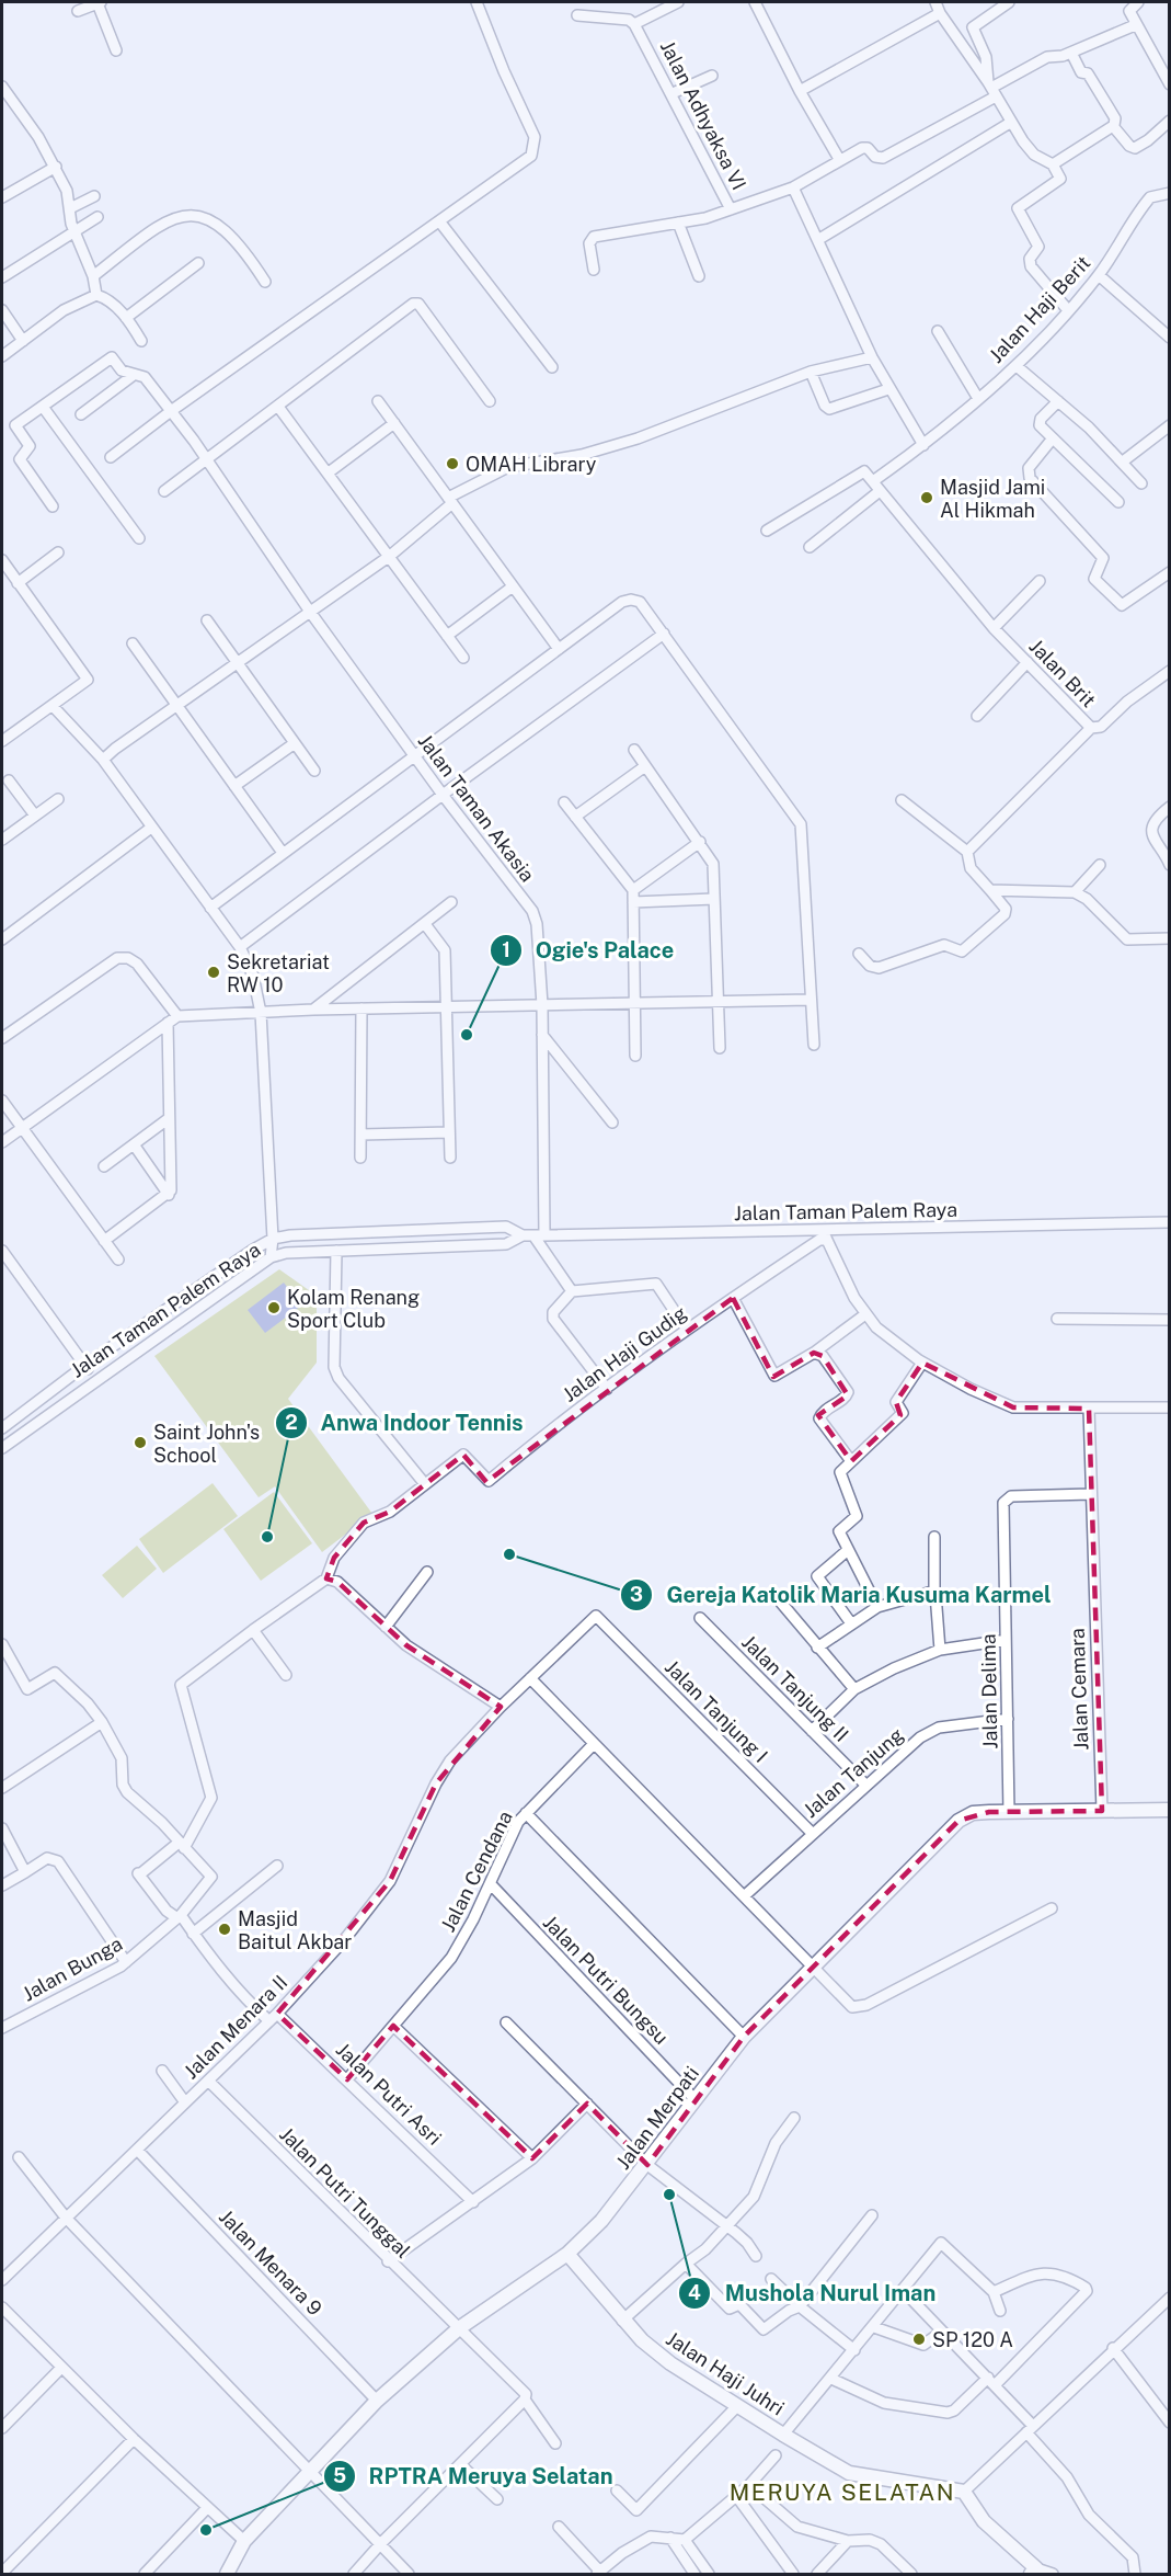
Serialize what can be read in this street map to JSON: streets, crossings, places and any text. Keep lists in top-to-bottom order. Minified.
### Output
{"streets":{"street":["Jalan Adhyaksa VI","Jalan Haji Berit","Jalan Brit","Jalan Taman Akasia","Jalan Taman Palem Raya","Jalan Haji Gudig","Jalan Tanjung II","Jalan Cemara","Jalan Delima","Jalan Tanjung I","Jalan Tanjung","Jalan Cendana","Jalan Bunga","Jalan Putri Bungsu","Jalan Menara II","Jalan Putri Asri","Jalan Merpati","Jalan Putri Tunggal","Jalan Menara 9","Jalan Haji Juhri"]},"crossings":[["Jalan Haji Berit","Jalan Brit"],["Jalan Taman Akasia","Jalan Taman Palem Raya"],["Jalan Taman Palem Raya","Jalan Haji Gudig"],["Jalan Tanjung II","Jalan Tanjung"],["Jalan Cemara","Jalan Delima"],["Jalan Cemara","Jalan Merpati"],["Jalan Delima","Jalan Tanjung"],["Jalan Delima","Jalan Merpati"],["Jalan Tanjung I","Jalan Tanjung"],["Jalan Tanjung I","Jalan Menara II"],["Jalan Cendana","Jalan Putri Bungsu"],["Jalan Cendana","Jalan Putri Asri"],["Jalan Bunga","Jalan Putri Asri"],["Jalan Putri Bungsu","Jalan Merpati"],["Jalan Menara II","Jalan Putri Asri"],["Jalan Menara II","Jalan Putri Tunggal"],["Jalan Menara II","Jalan Menara 9"],["Jalan Merpati","Jalan Putri Tunggal"],["Jalan Merpati","Jalan Menara 9"],["Jalan Merpati","Jalan Haji Juhri"]],"districts":["MERUYA SELATAN"],"places":["OMAH Library","Masjid Jami Al Hikmah","Sekretariat RW 10","Ogie's Palace","Kolam Renang Sport Club","Saint John's School","Anwa Indoor Tennis","Gereja Katolik Maria Kusuma Karmel","Masjid Baitul Akbar","Mushola Nurul Iman","SP 120 A","RPTRA Meruya Selatan"]}
